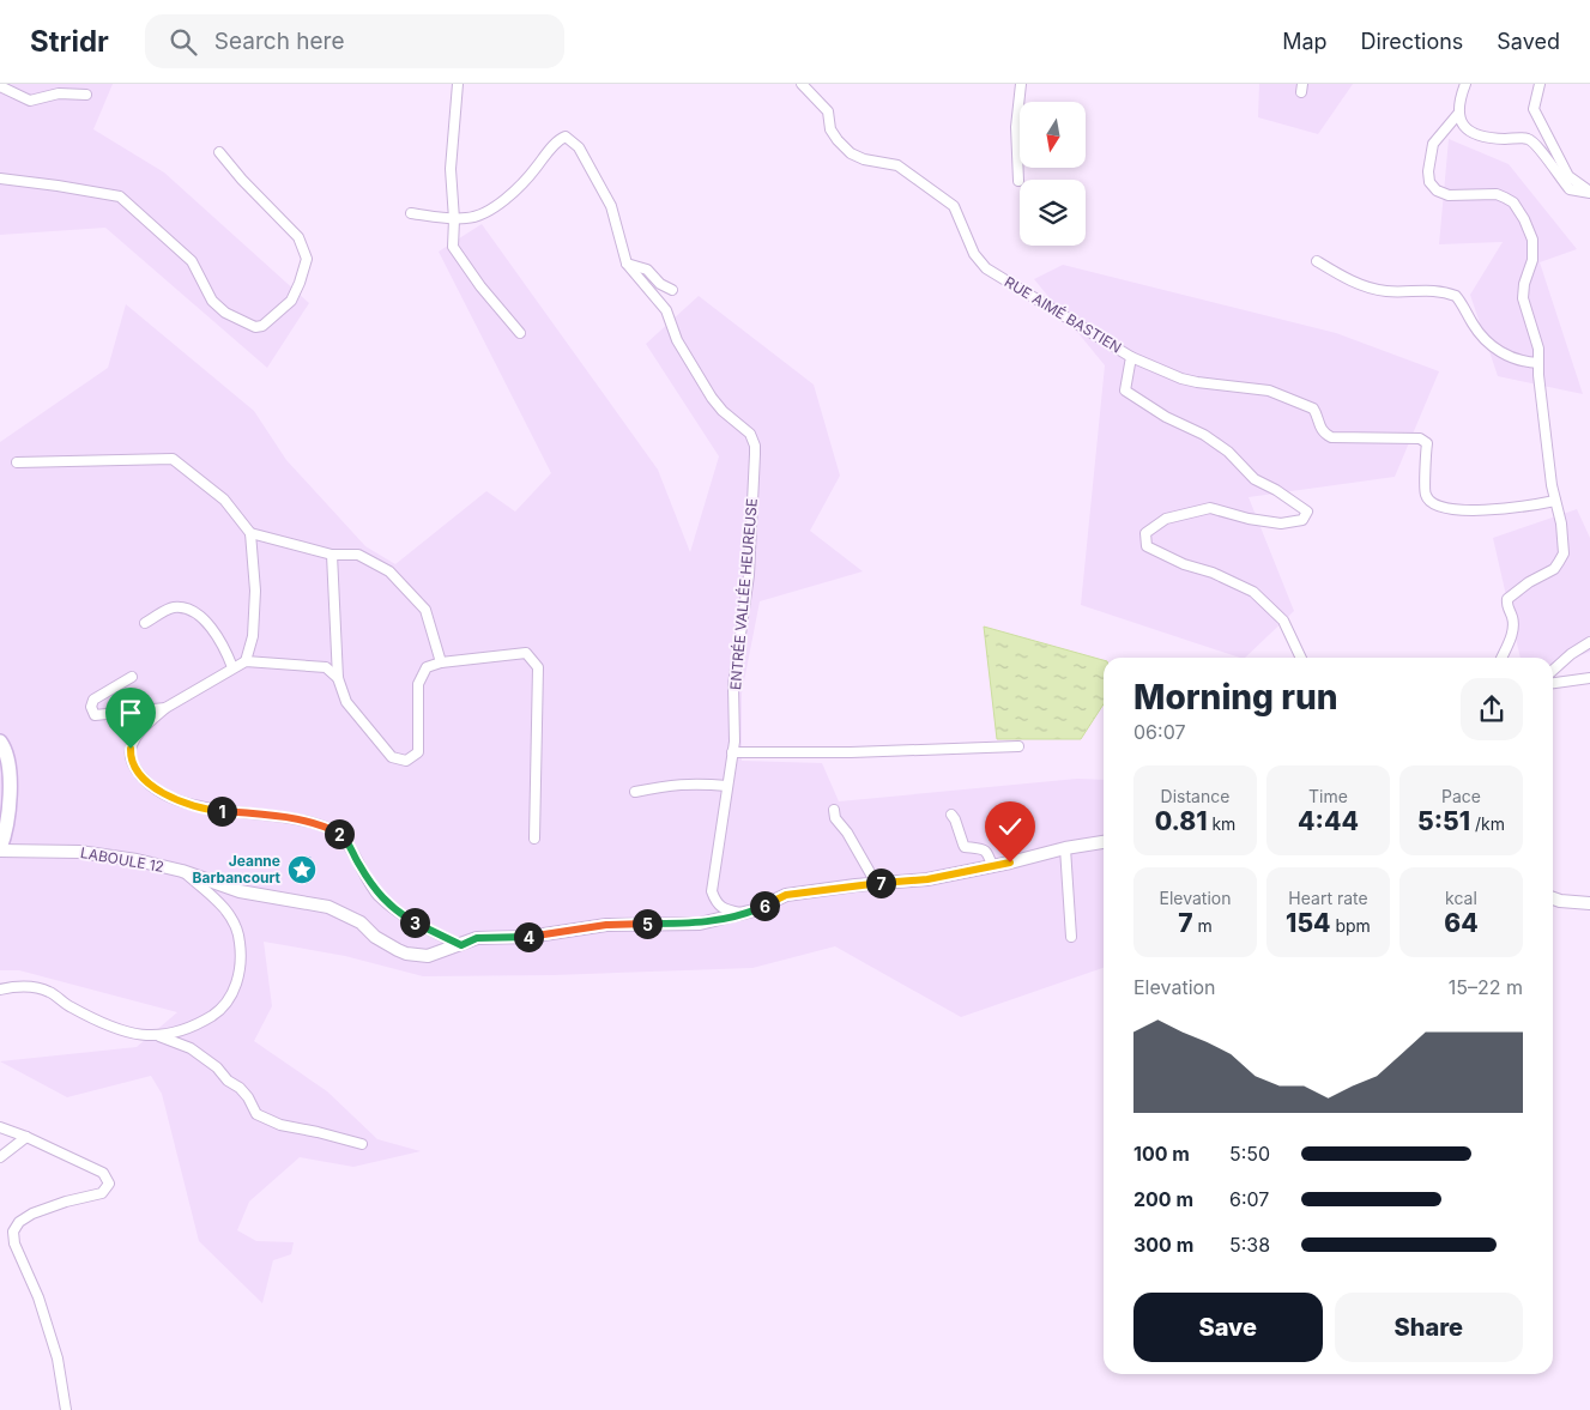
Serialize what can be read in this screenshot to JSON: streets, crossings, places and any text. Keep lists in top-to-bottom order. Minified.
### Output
{"streets":{"street":["RUE AIMÉ BASTIEN","ENTRÉE VALLÉE HEUREUSE","LABOULE 12"]},"crossings":[["ENTRÉE VALLÉE HEUREUSE","LABOULE 12"]],"places":{"place":["Jeanne Barbancourt"]},"north":"bottom","page":{"header":"Stridr","search":"Search here","nav":["Map","Directions","Saved"],"heading":["Morning run","06:07"],"stats":[["Distance","0.81 km"],["Time","4:44"],["Pace","5:51 /km"],["Elevation","7 m"],["Heart rate","154 bpm"],["kcal","64"]],"pins":["1","2","7","6","3","5","4"],"chart":["Elevation","15–22 m"],"list":[{"name":"100 m","note":"5:50"},{"name":"200 m","note":"6:07"},{"name":"300 m","note":"5:38"}],"buttons":["Save","Share"]}}
